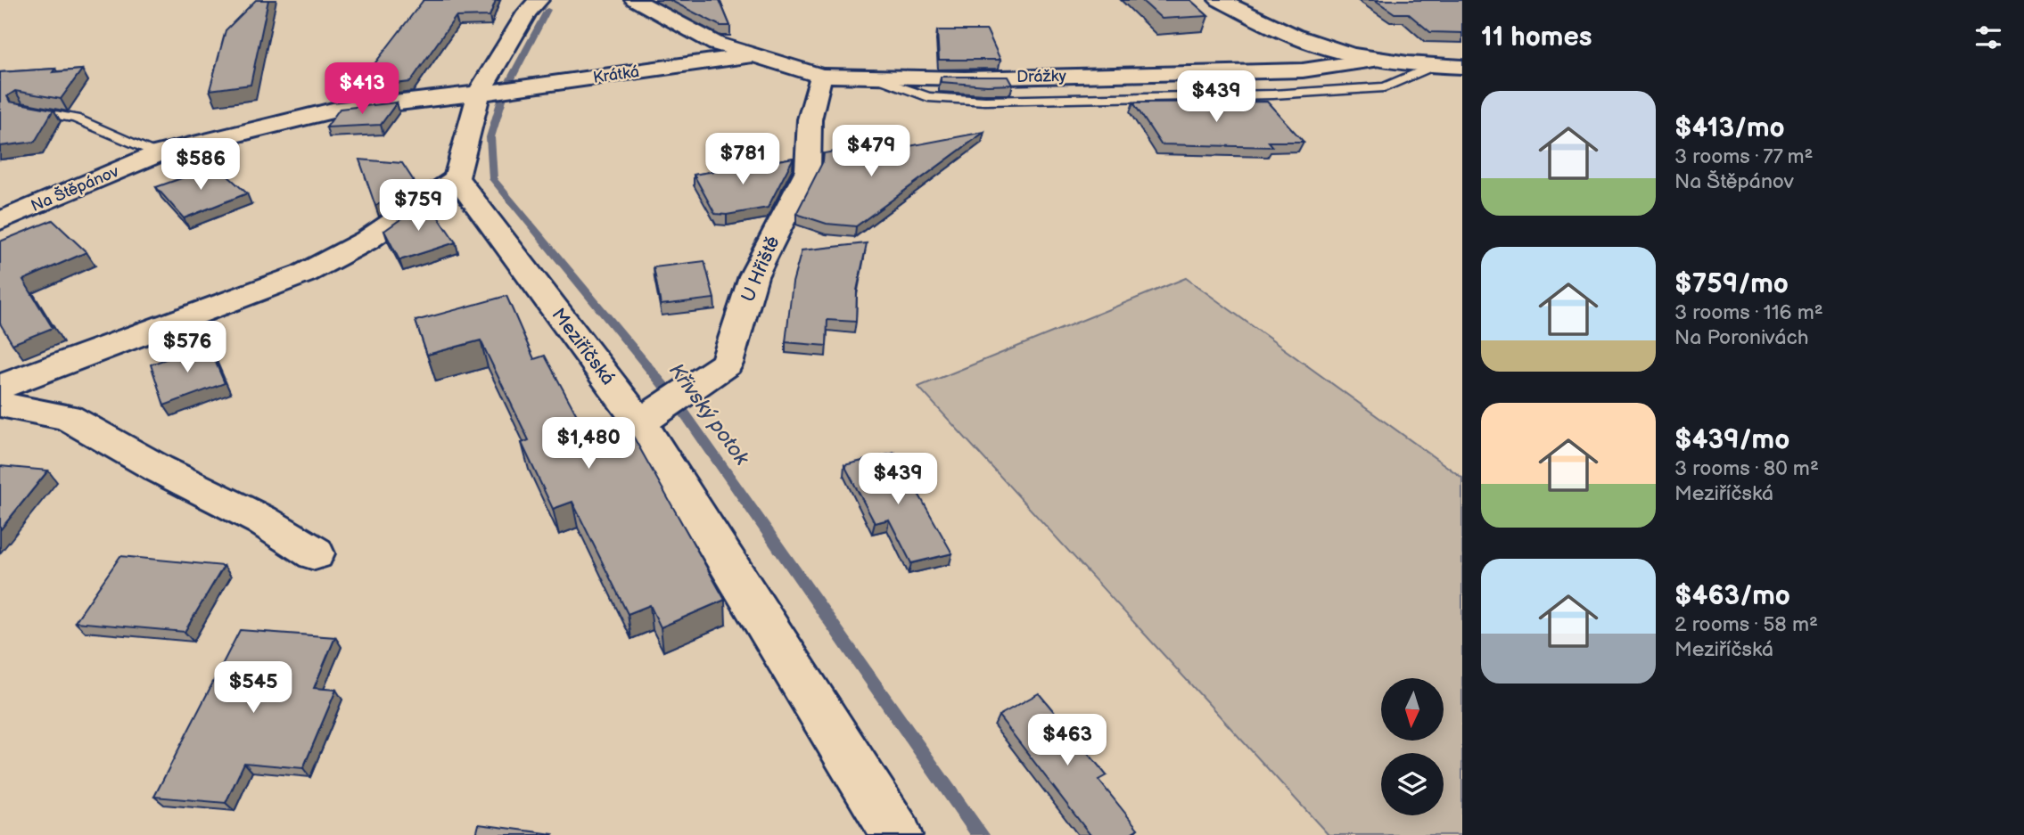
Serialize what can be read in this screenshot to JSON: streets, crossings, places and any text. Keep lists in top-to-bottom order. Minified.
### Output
{"streets":{"street":["Krátká","Drážky","Na Štěpánov","U Hřiště","Meziříčská"]},"crossings":[["Krátká","Drážky"],["Krátká","Na Štěpánov"],["Drážky","U Hřiště"],["U Hřiště","Meziříčská"]],"water":["Křivský potok"],"north":"bottom","page":{"heading":"11 homes","price":["$413","$439","$479","$781","$586","$759","$576","$1,480","$439","$545","$463"],"list":[{"name":"$413/mo","note":"3 rooms · 77 m² · Na Štěpánov"},{"name":"$759/mo","note":"3 rooms · 116 m² · Na Poronivách"},{"name":"$439/mo","note":"3 rooms · 80 m² · Meziříčská"},{"name":"$463/mo","note":"2 rooms · 58 m² · Meziříčská"}]}}
